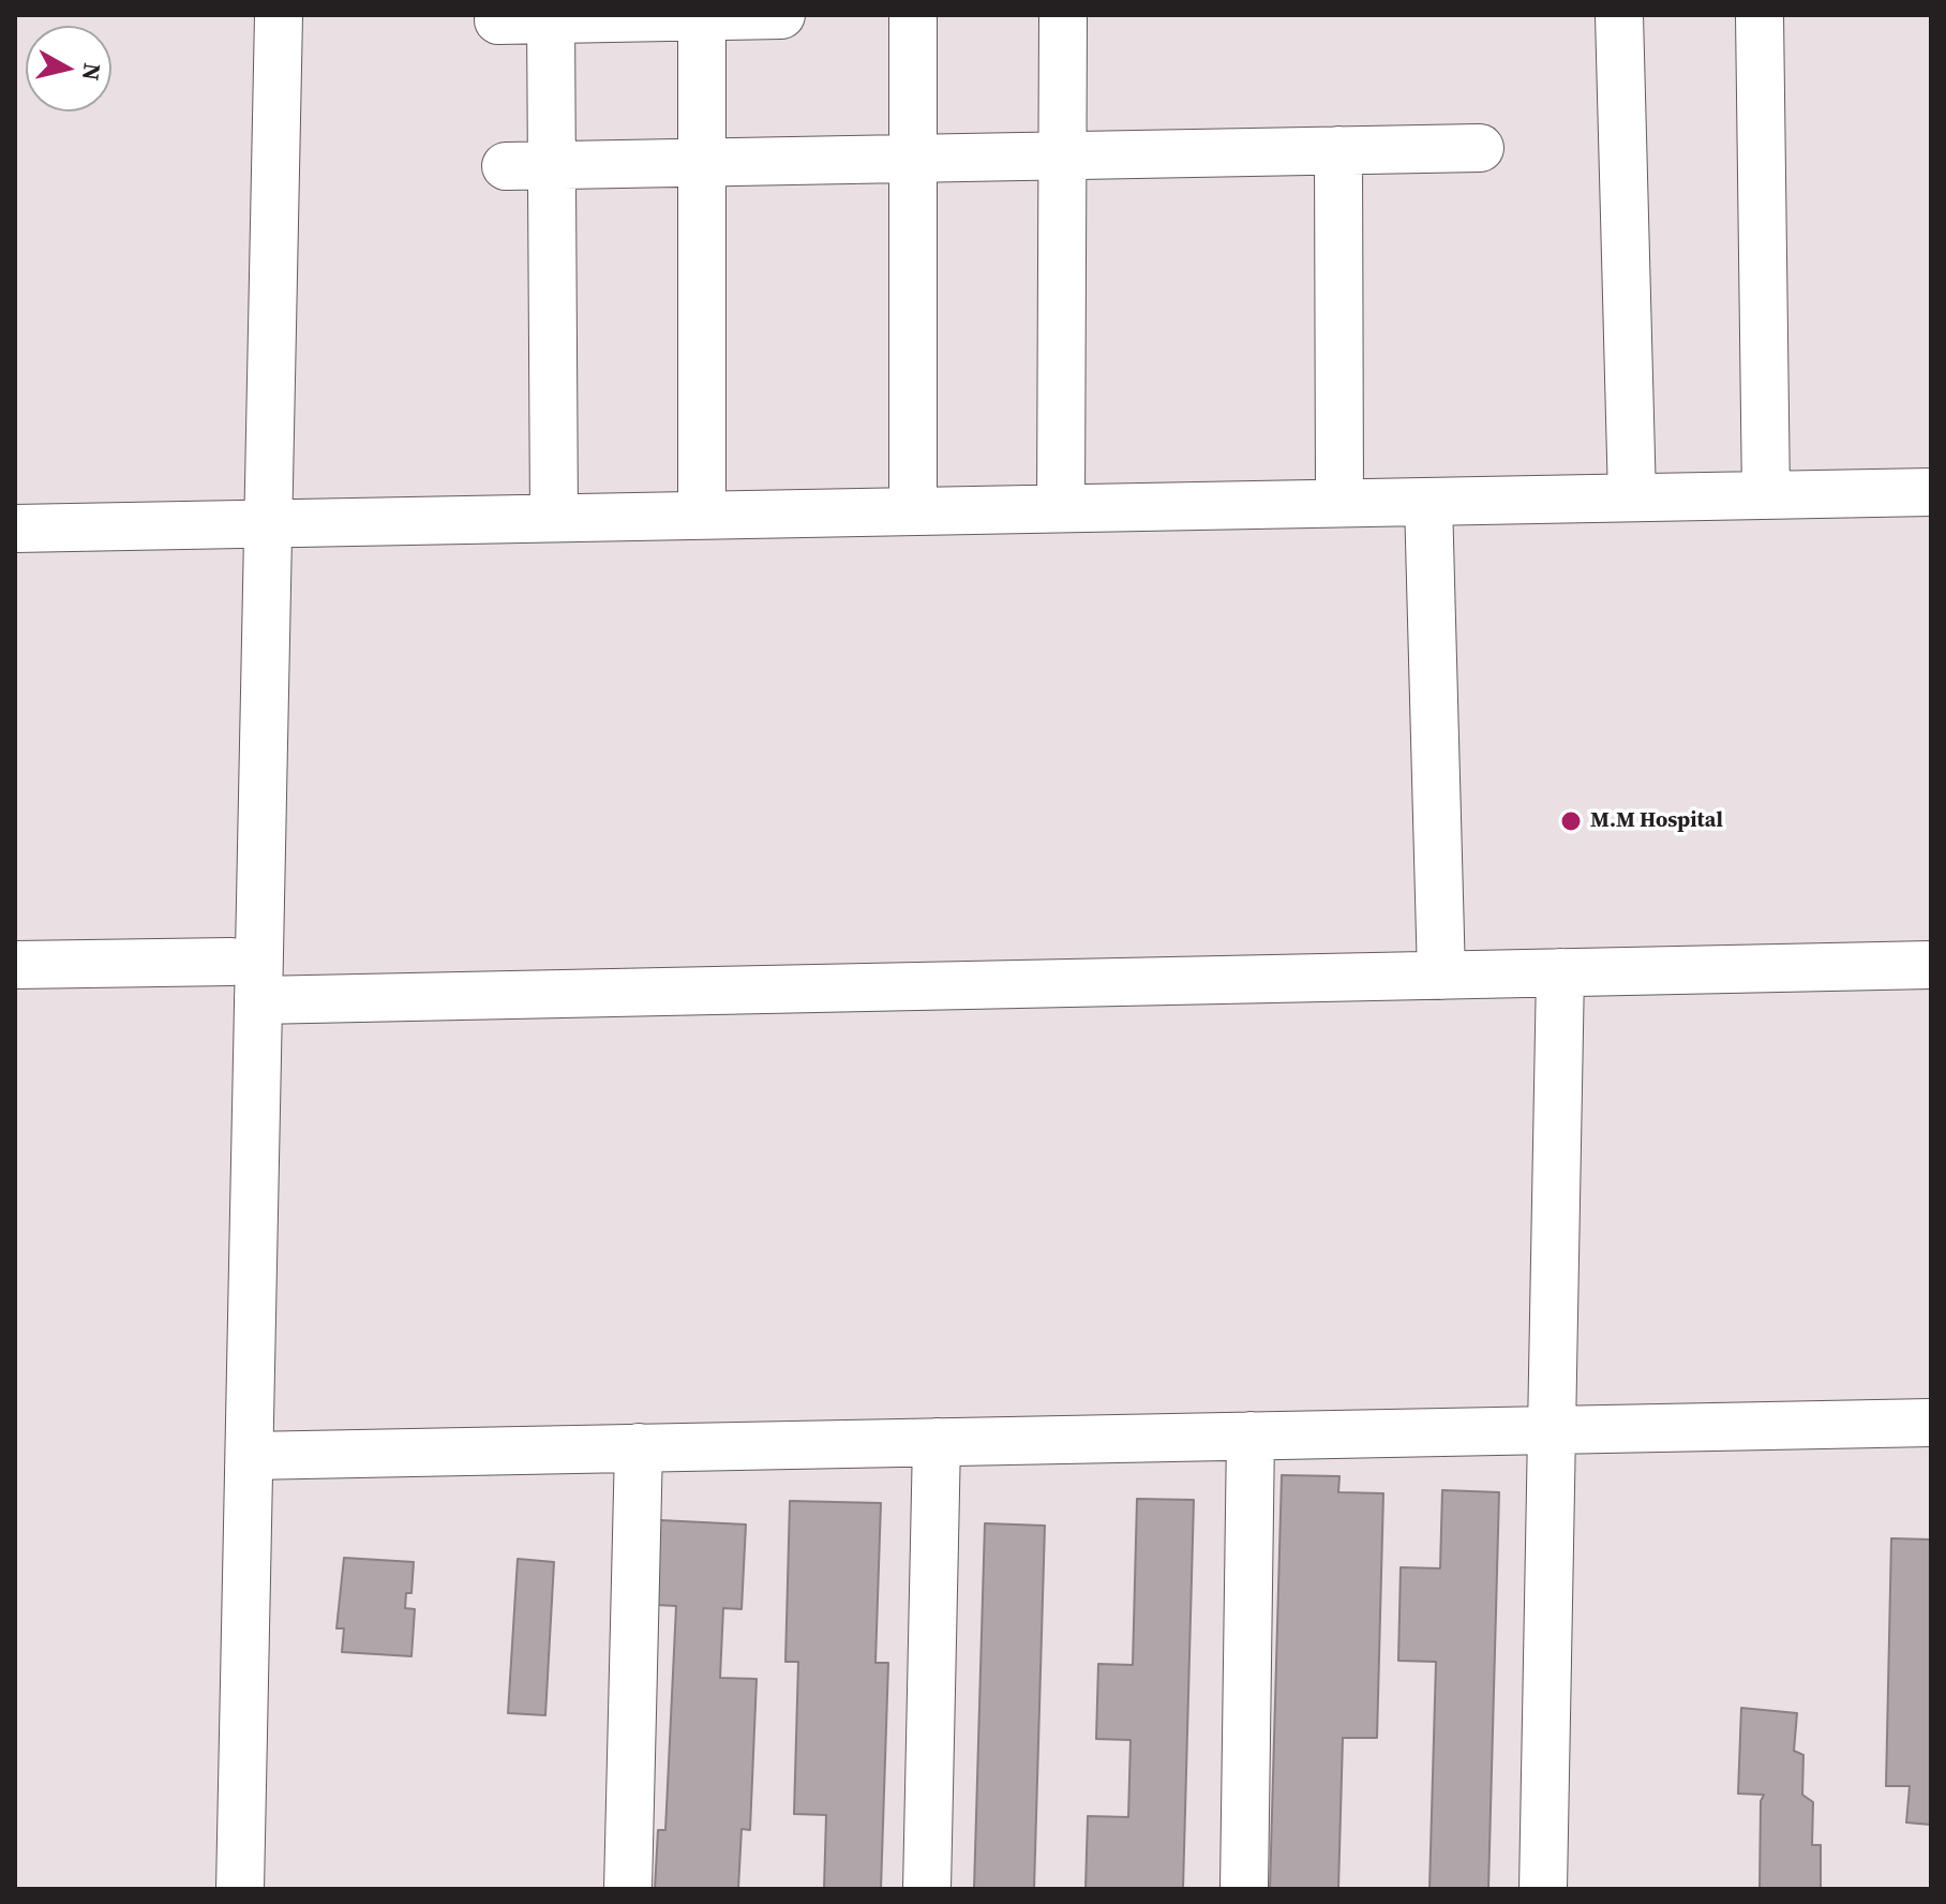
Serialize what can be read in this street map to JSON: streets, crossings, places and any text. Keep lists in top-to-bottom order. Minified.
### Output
{"places":["M.M Hospital"],"north":"right"}
